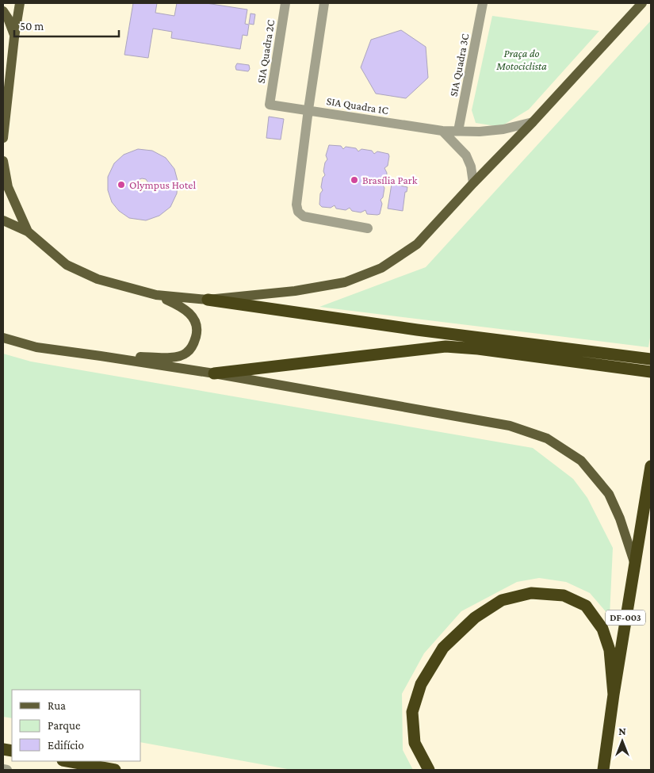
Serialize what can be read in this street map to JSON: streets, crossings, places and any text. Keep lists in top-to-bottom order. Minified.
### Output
{"streets":{"highway":["DF-003"],"street":["SIA Quadra 2C","SIA Quadra 3C","SIA Quadra 1C"]},"crossings":[["SIA Quadra 2C","SIA Quadra 1C"],["SIA Quadra 3C","SIA Quadra 1C"]],"parks":["Praça do Motociclista"],"places":["Brasília Park","Olympus Hotel"],"legend":["Rua","Parque","Edifício"],"scale_bar":"50 m","north":"top"}
